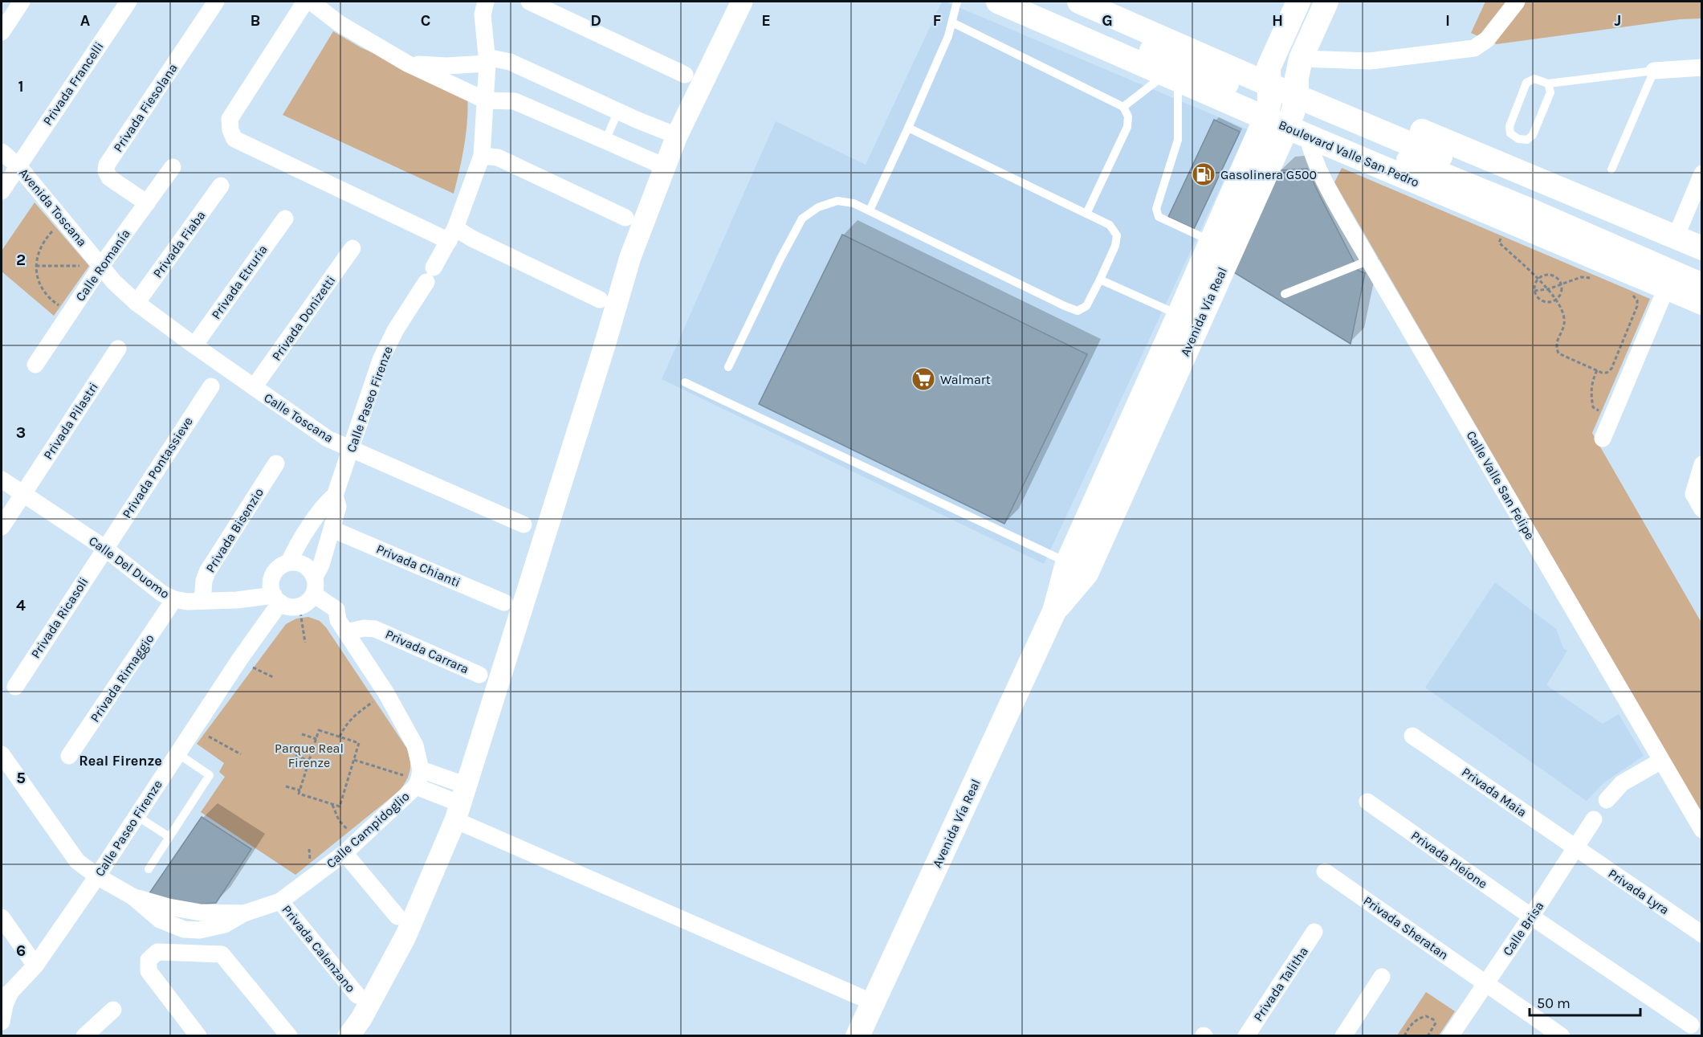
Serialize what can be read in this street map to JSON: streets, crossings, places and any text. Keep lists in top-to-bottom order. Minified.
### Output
{"streets":{"main road":["Boulevard Valle San Pedro","Avenida Vía Real"],"street":["Privada Francelli","Privada Fiesolana","Avenida Toscana","Privada Fiaba","Calle Romanía","Privada Etruria","Privada Donizetti","Calle Paseo Firenze","Calle Toscana","Privada Pilastri","Privada Pontassieve","Calle Valle San Felipe","Privada Bisenzio","Privada Chianti","Calle Del Duomo","Privada Ricasoli","Privada Carrara","Privada Rimaggio","Privada Maia","Calle Campidoglio","Privada Pleione","Privada Lyra","Privada Sheratan","Calle Brisa","Privada Calenzano","Privada Talitha"]},"crossings":[["Privada Francelli","Avenida Toscana"],["Privada Fiesolana","Calle Romanía"],["Boulevard Valle San Pedro","Avenida Vía Real"],["Boulevard Valle San Pedro","Calle Valle San Felipe"],["Avenida Toscana","Calle Romanía"],["Avenida Toscana","Calle Toscana"],["Privada Fiaba","Calle Toscana"],["Calle Romanía","Calle Toscana"],["Privada Etruria","Calle Toscana"],["Avenida Vía Real","Calle Valle San Felipe"],["Avenida Vía Real","Calle Campidoglio"],["Privada Donizetti","Calle Toscana"],["Calle Paseo Firenze","Calle Toscana"],["Calle Paseo Firenze","Privada Chianti"],["Calle Paseo Firenze","Calle Del Duomo"],["Calle Paseo Firenze","Calle Campidoglio"],["Privada Pilastri","Calle Del Duomo"],["Privada Pontassieve","Calle Del Duomo"],["Privada Pontassieve","Privada Ricasoli"],["Privada Bisenzio","Calle Del Duomo"],["Calle Del Duomo","Privada Ricasoli"],["Calle Del Duomo","Privada Rimaggio"],["Privada Maia","Privada Lyra"],["Privada Maia","Calle Brisa"],["Calle Campidoglio","Privada Calenzano"],["Privada Pleione","Calle Brisa"],["Privada Lyra","Calle Brisa"],["Privada Sheratan","Calle Brisa"]],"districts":["Real Firenze"],"parks":["Parque Real Firenze"],"places":{"fuel station":["Gasolinera G500"],"supermarket":["Walmart"]},"scale_bar":"50 m","grid":{"columns":["A","B","C","D","E","F","G","H","I","J"],"rows":["1","2","3","4","5","6"]}}
